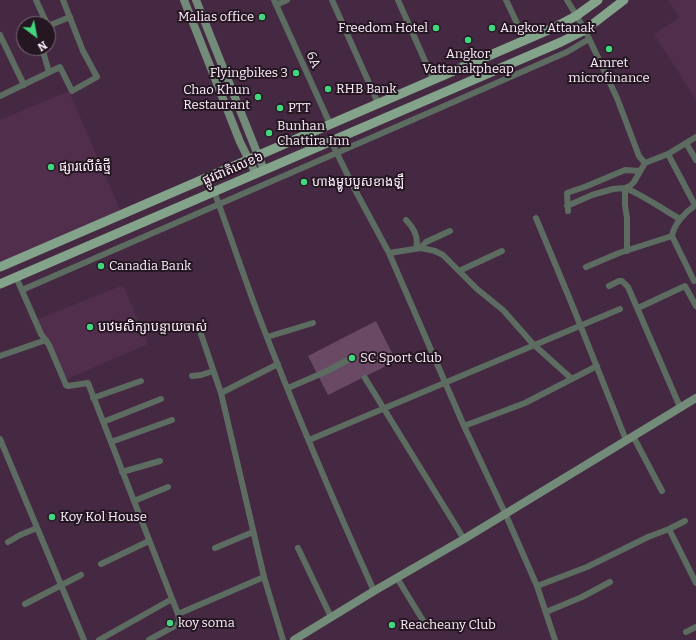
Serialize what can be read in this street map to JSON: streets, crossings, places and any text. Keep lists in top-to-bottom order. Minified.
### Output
{"streets":{"main road":["ផ្លូវជាតិលេខ៦"],"street":["6A"]},"crossings":[["6A","ផ្លូវជាតិលេខ៦"]],"places":["Malias office","Freedom Hotel","Angkor Attanak","Angkor Vattanakpheap","Amret microfinance","Flyingbikes 3","RHB Bank","Chao Khun Restaurant","PTT","Bunhan Chattira Inn","ផ្សារលើធំថ្មី","ហាងម្ហូបបួសខាងឡឹ","Canadia Bank","បឋមសិក្សាបន្ទាយចាស់","SC Sport Club","Koy Kol House","koy soma","Reacheany Club"],"north":"bottom right"}
